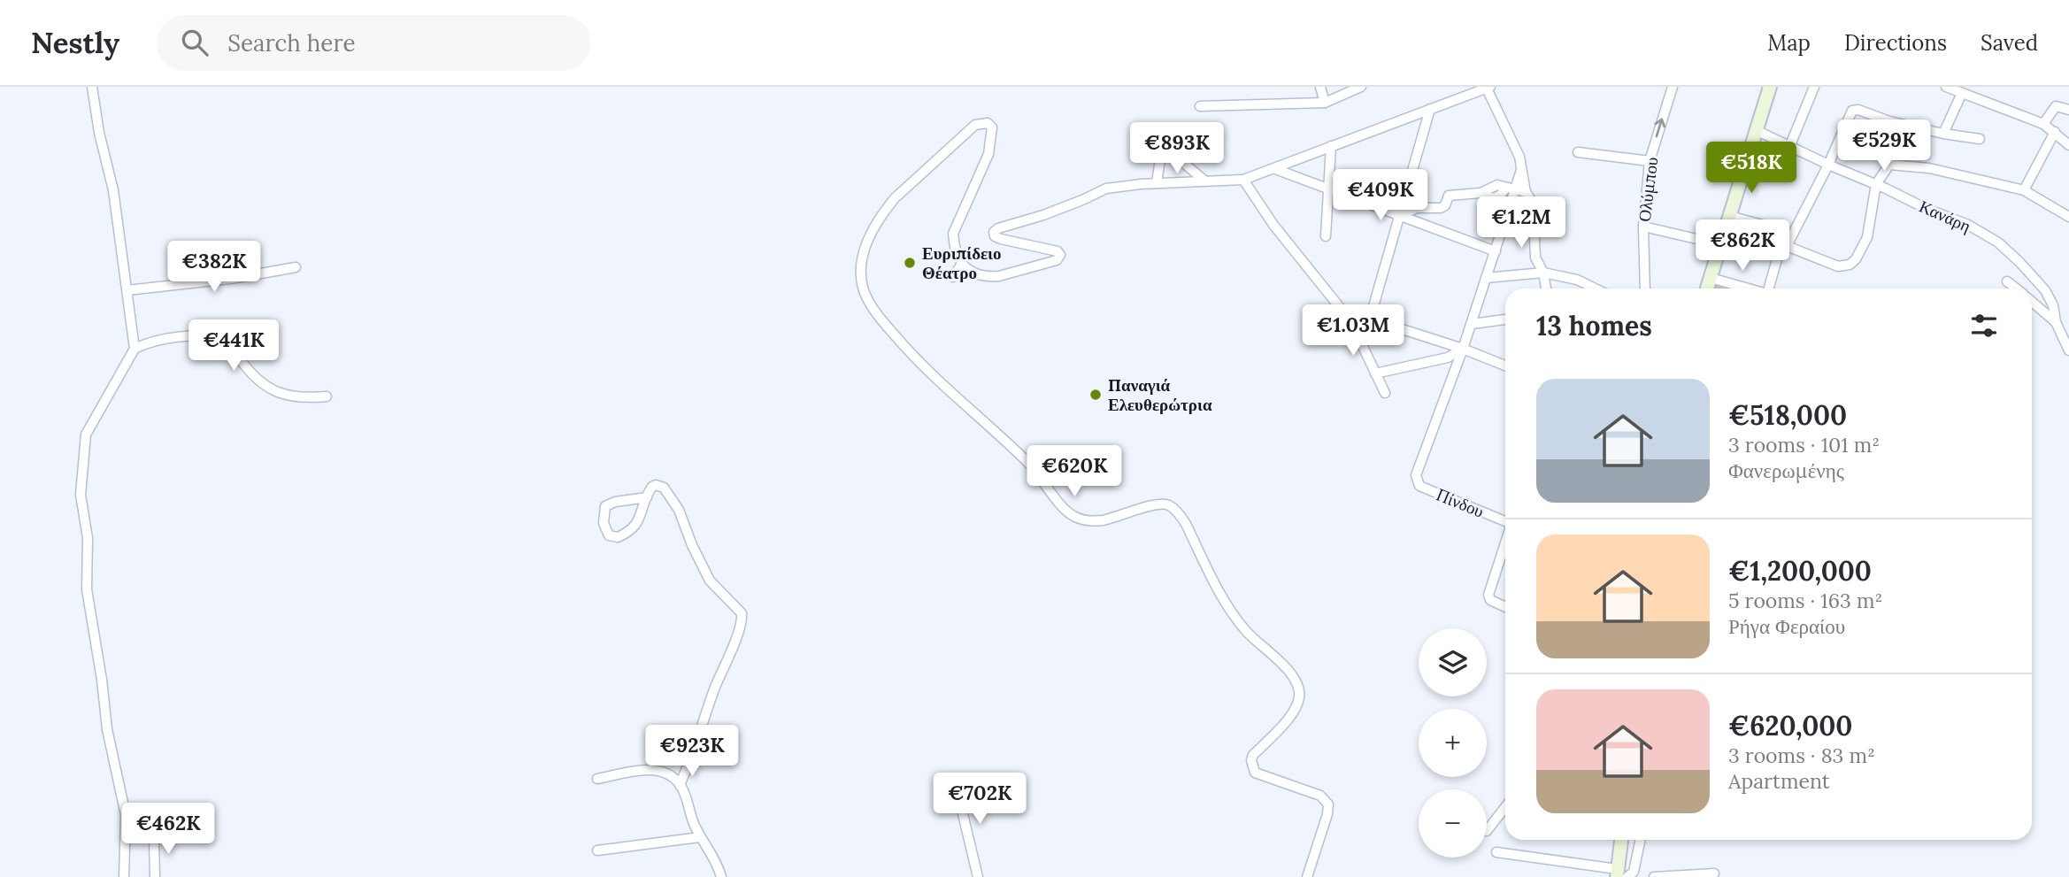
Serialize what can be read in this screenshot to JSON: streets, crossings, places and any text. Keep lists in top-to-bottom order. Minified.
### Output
{"streets":{"street":["Ολύμπου","Κανάρη","Πίνδου"]},"one_way":["Ολύμπου"],"places":["Ευριπίδειο Θέατρο","Παναγιά Ελευθερώτρια"],"page":{"header":"Nestly","search":"Search here","nav":["Map","Directions","Saved"],"price":["€529K","€893K","€518K","€409K","€1.2M","€862K","€382K","€1.03M","€441K","€620K","€923K","€702K","€462K"],"heading":"13 homes","list":[{"name":"€518,000","note":"3 rooms · 101 m² · Φανερωμένης"},{"name":"€1,200,000","note":"5 rooms · 163 m² · Ρήγα Φεραίου"},{"name":"€620,000","note":"3 rooms · 83 m² · Apartment"}],"map_buttons":["+","−"]}}
